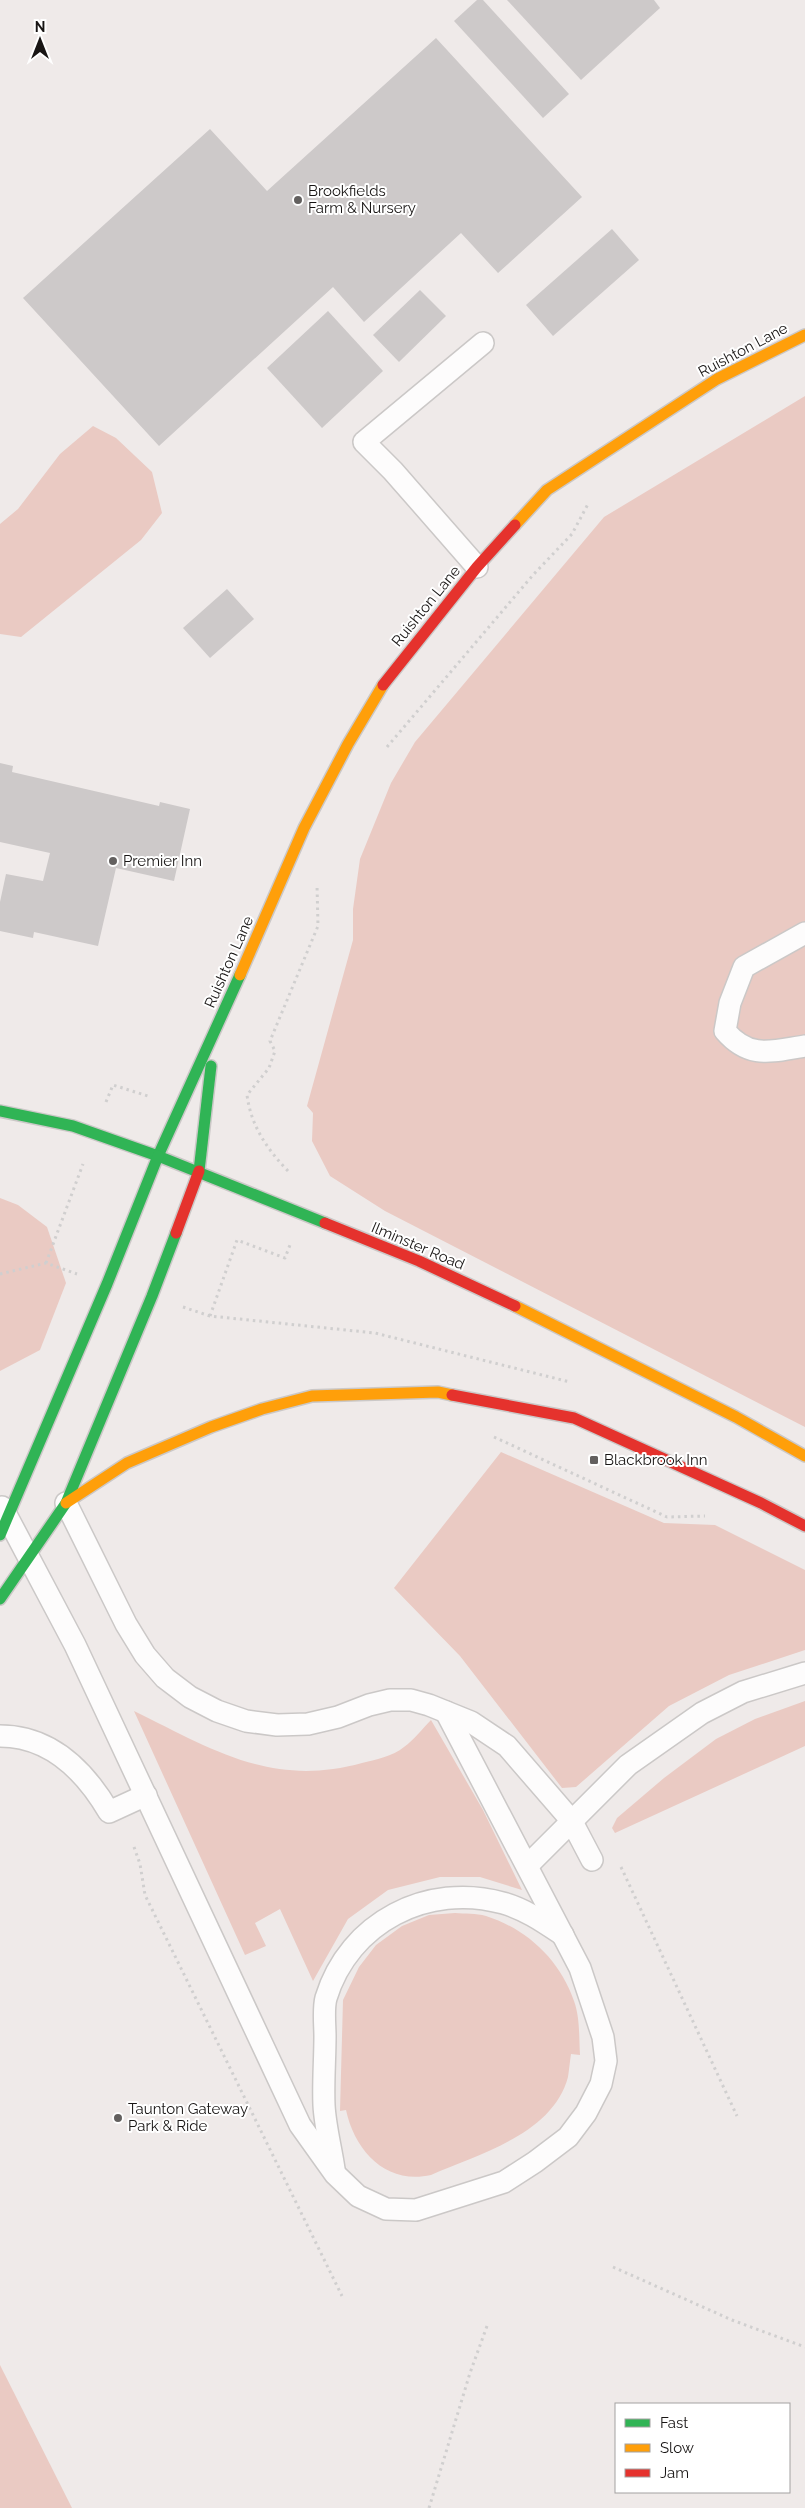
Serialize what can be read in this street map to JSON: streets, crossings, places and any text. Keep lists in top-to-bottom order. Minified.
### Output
{"streets":{"main road":["Ruishton Lane","Ilminster Road"]},"crossings":[["Ruishton Lane","Ilminster Road"]],"places":{"other":["Brookfields Farm & Nursery","Premier Inn","Taunton Gateway Park & Ride"],"transit":["Blackbrook Inn"]},"legend":["Fast","Slow","Jam"],"north":"top"}
